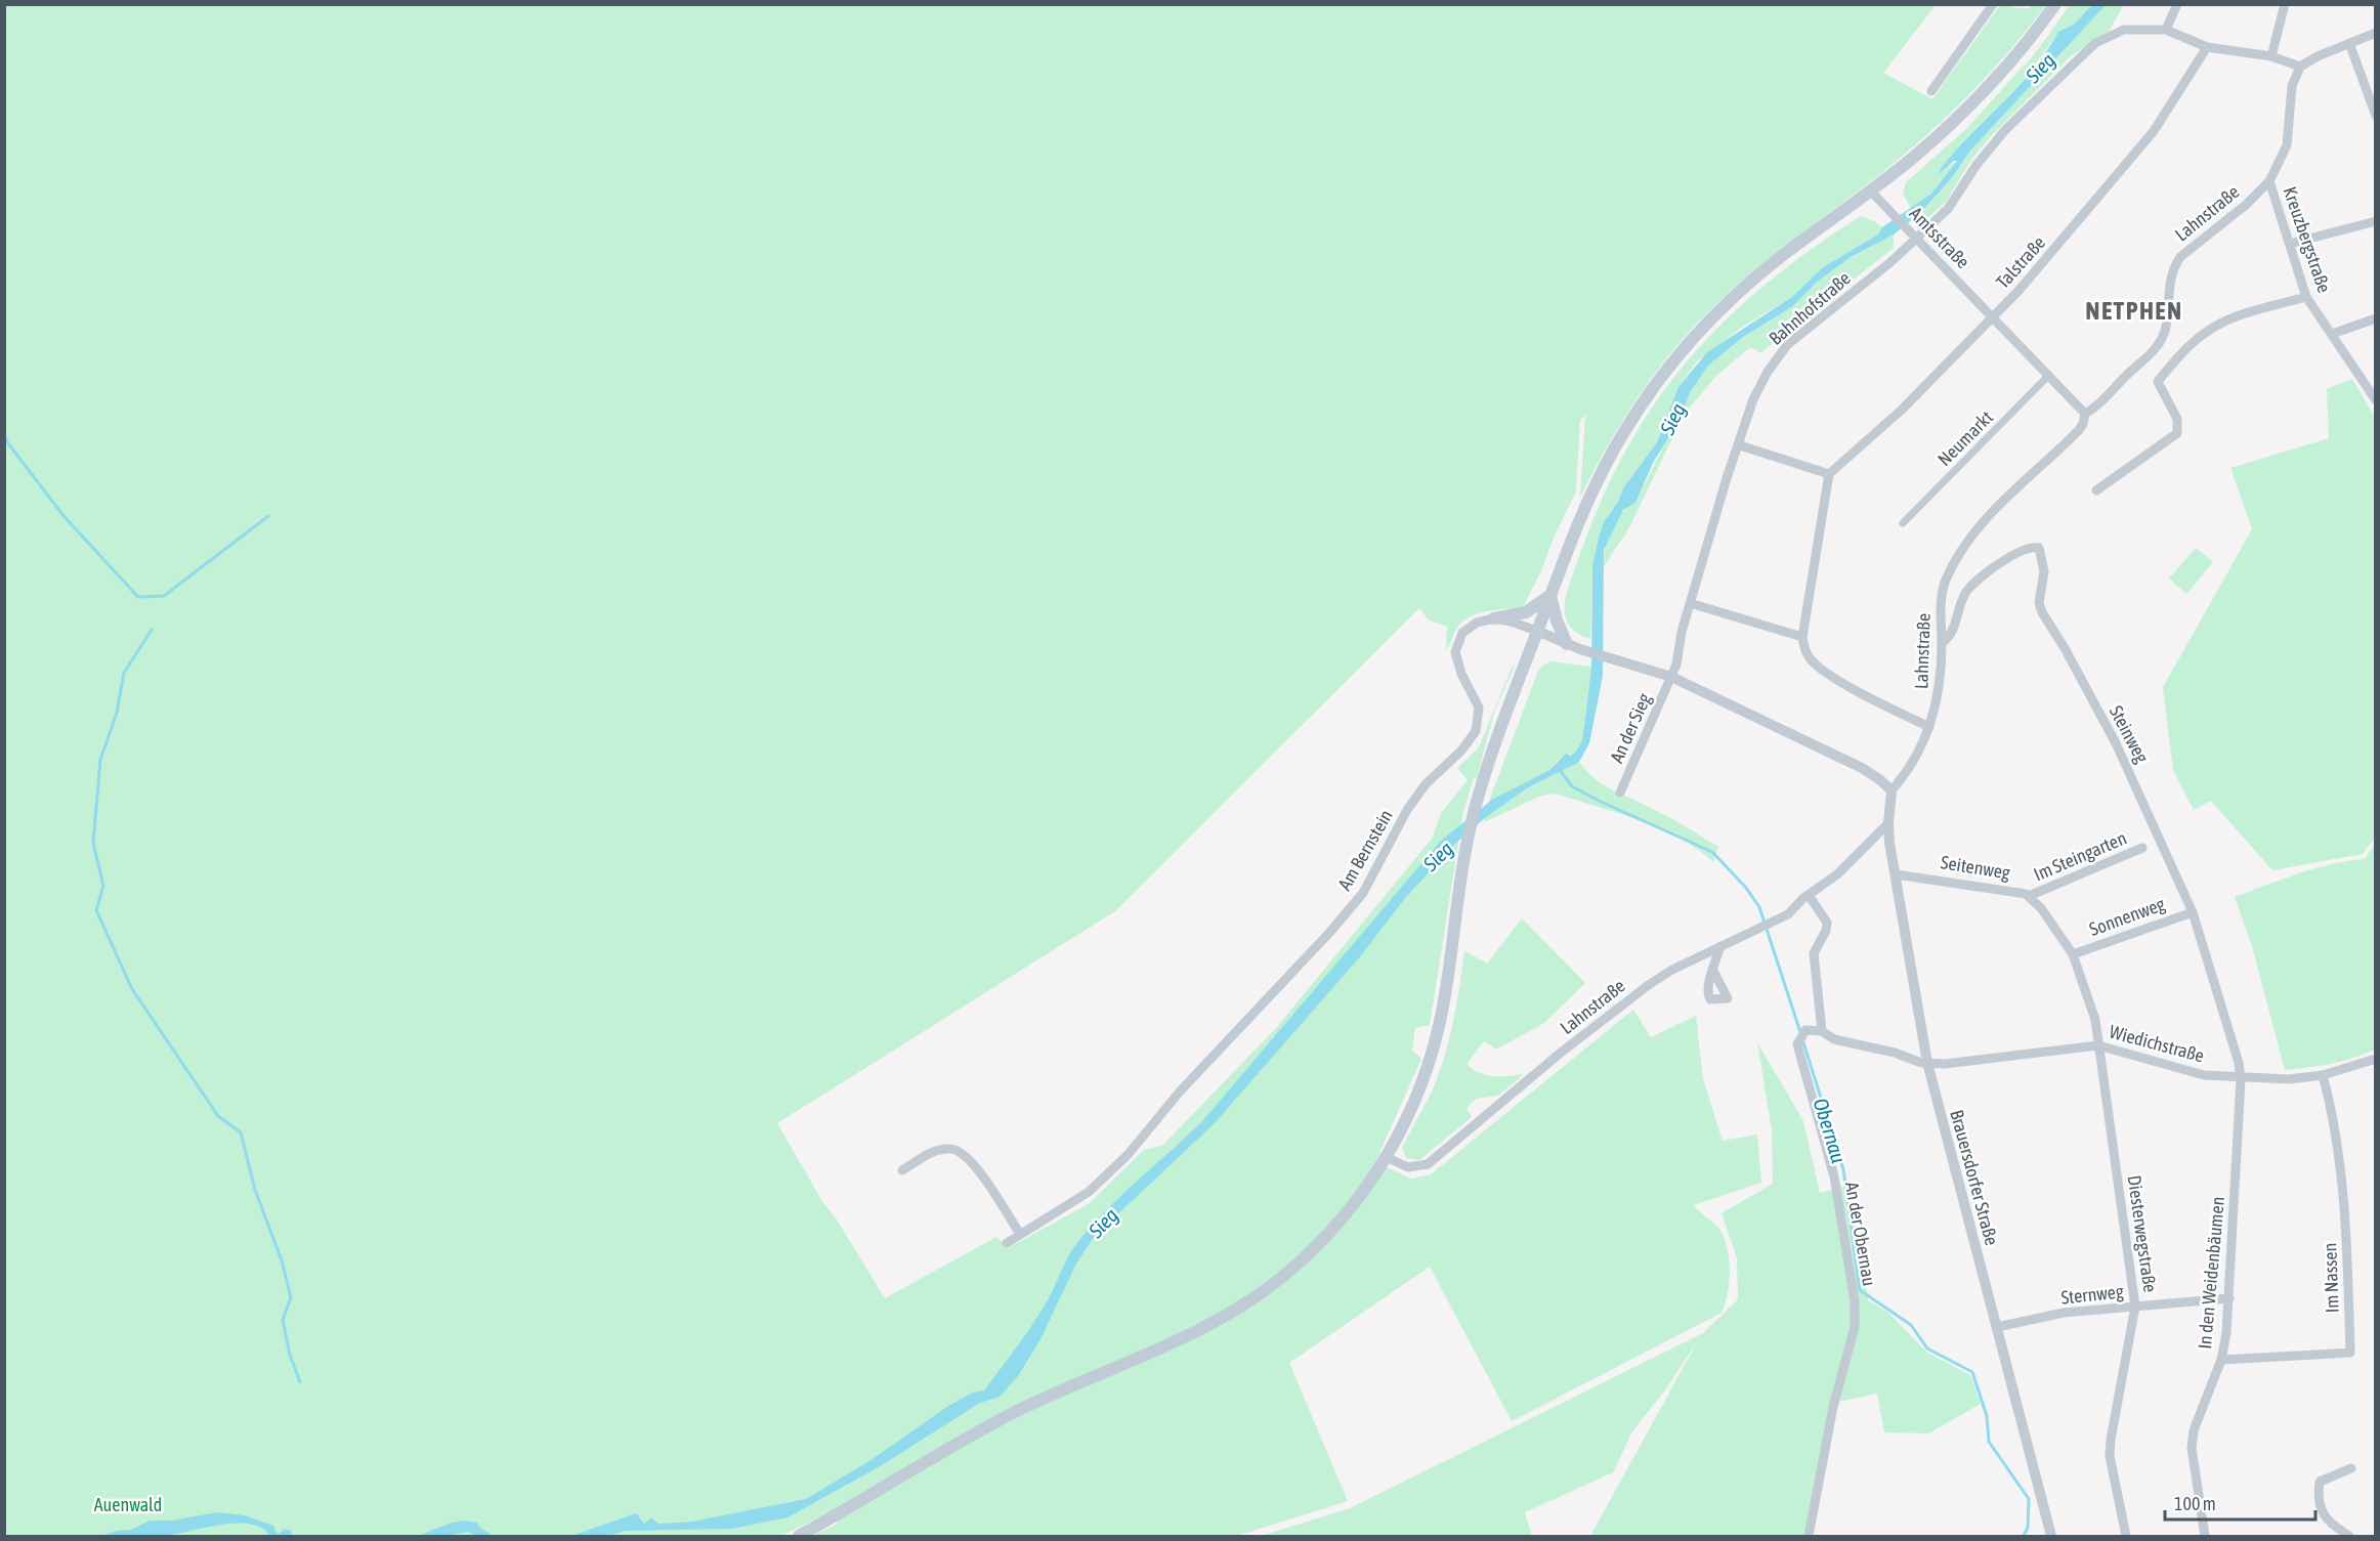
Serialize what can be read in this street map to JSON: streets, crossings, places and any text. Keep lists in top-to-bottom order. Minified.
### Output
{"streets":{"street":["Lahnstraße","Amtsstraße","Kreuzbergstraße","Talstraße","Bahnhofstraße","Neumarkt","An der Sieg","Steinweg","Am Bernstein","Im Steingarten","Seitenweg","Sonnenweg","Wiedichstraße","Brauersdorfer Straße","An der Obernau","Diesterwegstraße","In den Weidenbäumen","Im Nassen","Sternweg"]},"crossings":[["Lahnstraße","Amtsstraße"],["Lahnstraße","Kreuzbergstraße"],["Lahnstraße","Bahnhofstraße"],["Lahnstraße","Steinweg"],["Lahnstraße","Brauersdorfer Straße"],["Amtsstraße","Talstraße"],["Amtsstraße","Bahnhofstraße"],["Amtsstraße","Neumarkt"],["Talstraße","Bahnhofstraße"],["Bahnhofstraße","An der Sieg"],["Steinweg","Sonnenweg"],["Steinweg","Wiedichstraße"],["Steinweg","In den Weidenbäumen"],["Im Steingarten","Seitenweg"],["Seitenweg","Sonnenweg"],["Seitenweg","Wiedichstraße"],["Seitenweg","Brauersdorfer Straße"],["Seitenweg","Diesterwegstraße"],["Wiedichstraße","Brauersdorfer Straße"],["Wiedichstraße","An der Obernau"],["Wiedichstraße","Diesterwegstraße"],["Wiedichstraße","In den Weidenbäumen"],["Wiedichstraße","Im Nassen"],["Brauersdorfer Straße","An der Obernau"],["Brauersdorfer Straße","Sternweg"],["Diesterwegstraße","Sternweg"],["In den Weidenbäumen","Im Nassen"],["In den Weidenbäumen","Sternweg"]],"districts":["NETPHEN"],"water":["Sieg","Obernau"],"parks":["Auenwald"],"scale_bar":"100 m"}
